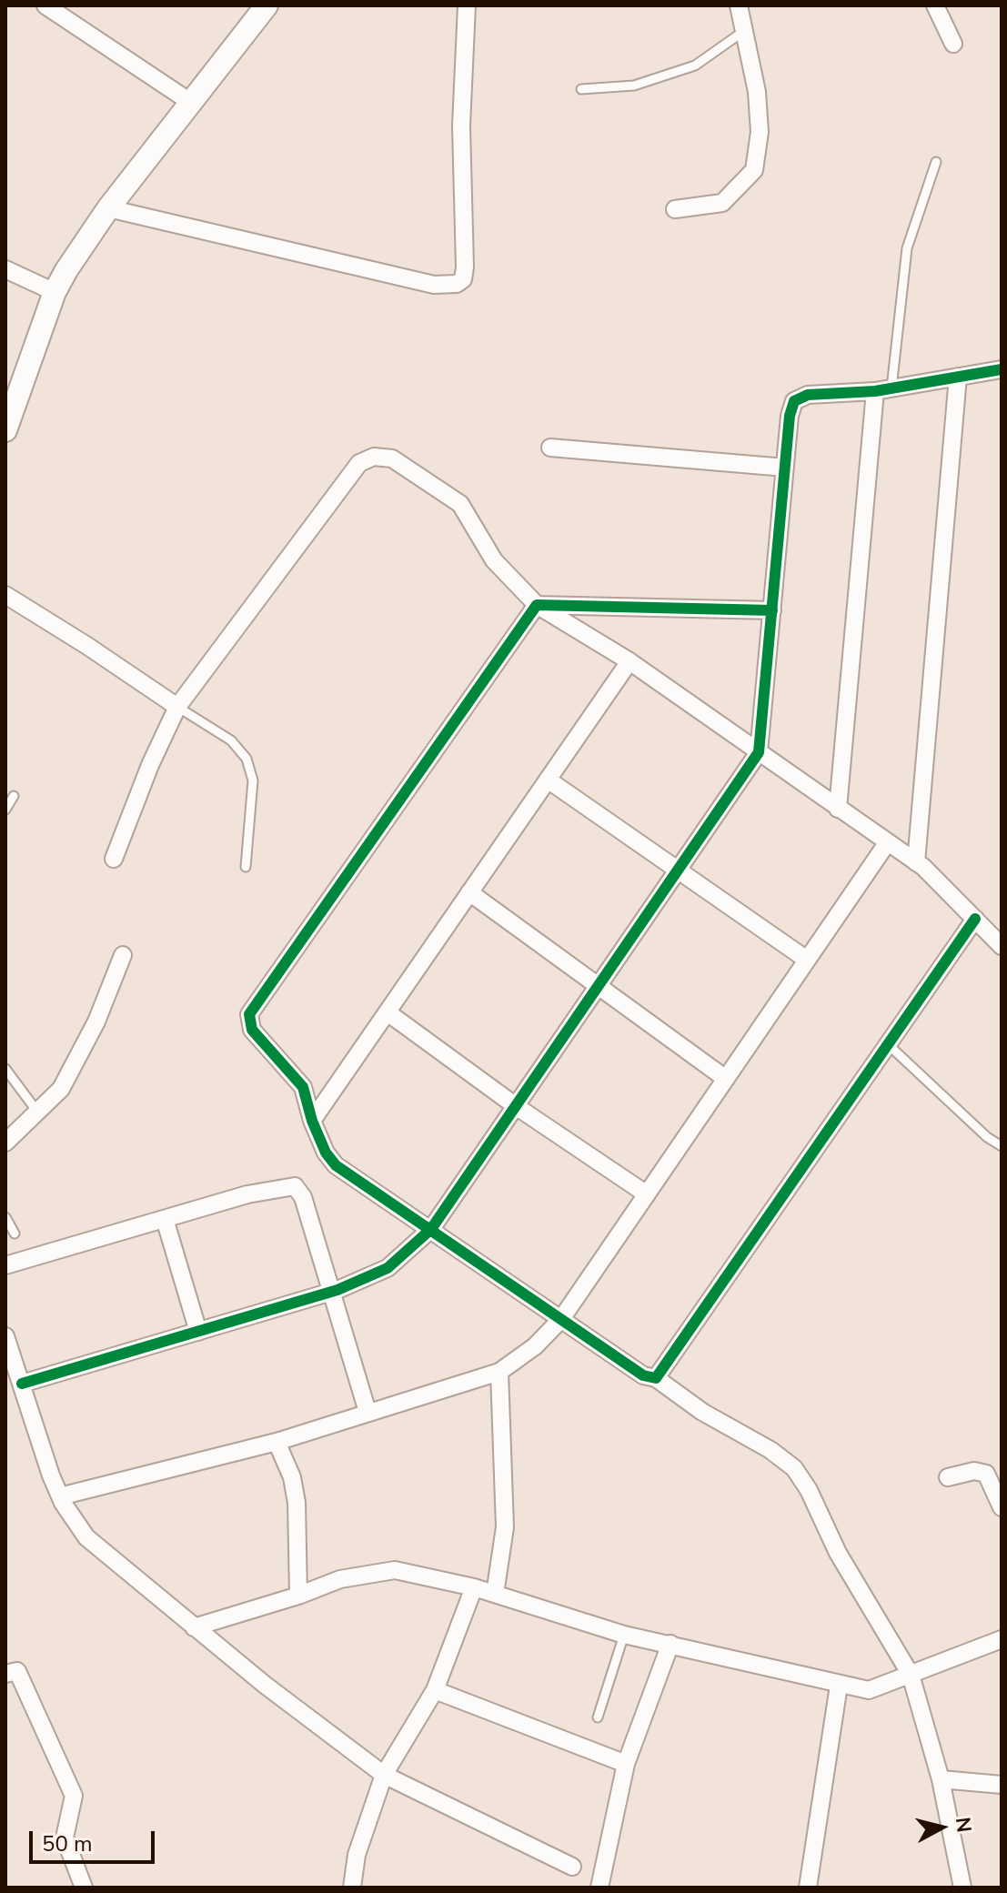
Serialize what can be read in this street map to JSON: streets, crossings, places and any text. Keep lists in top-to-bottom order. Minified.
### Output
{"scale_bar":"50 m","north":"right"}
